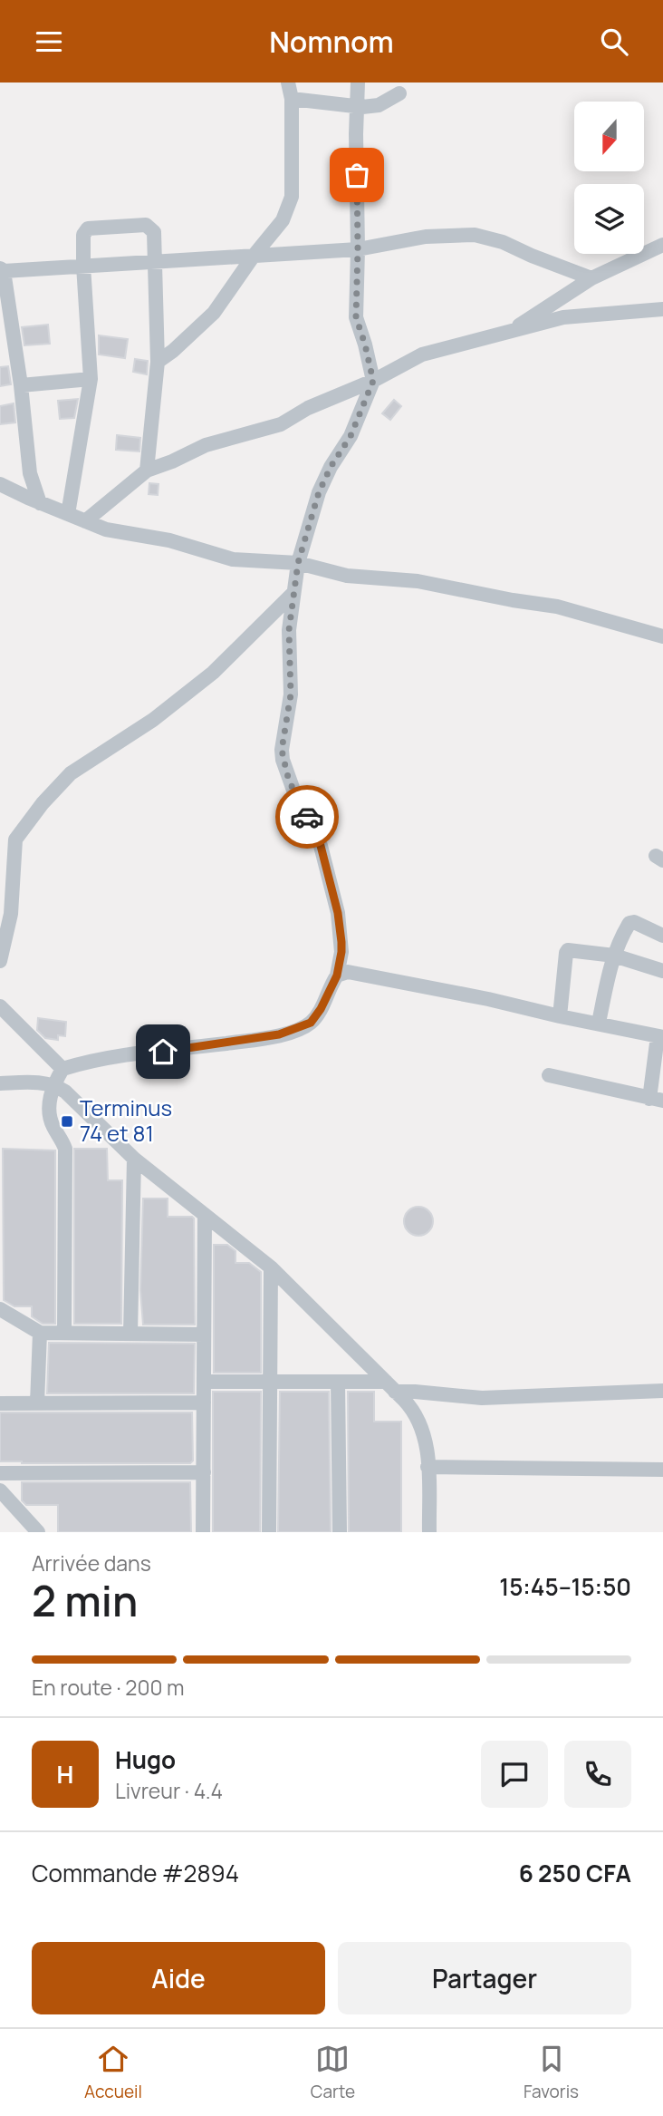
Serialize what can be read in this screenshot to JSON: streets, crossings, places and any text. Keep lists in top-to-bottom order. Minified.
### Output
{"places":{"transit":["Terminus 74 et 81"]},"north":"bottom","page":{"header":"Nomnom","heading":["2 min","Arrivée dans","15:45–15:50"],"panel":["Hugo","Livreur · 4.4","Commande #2894","6 250 CFA"],"bar":"En route · 200 m","round":"H","buttons":["Aide","Partager"],"tabs":["Accueil","Carte","Favoris"]}}
